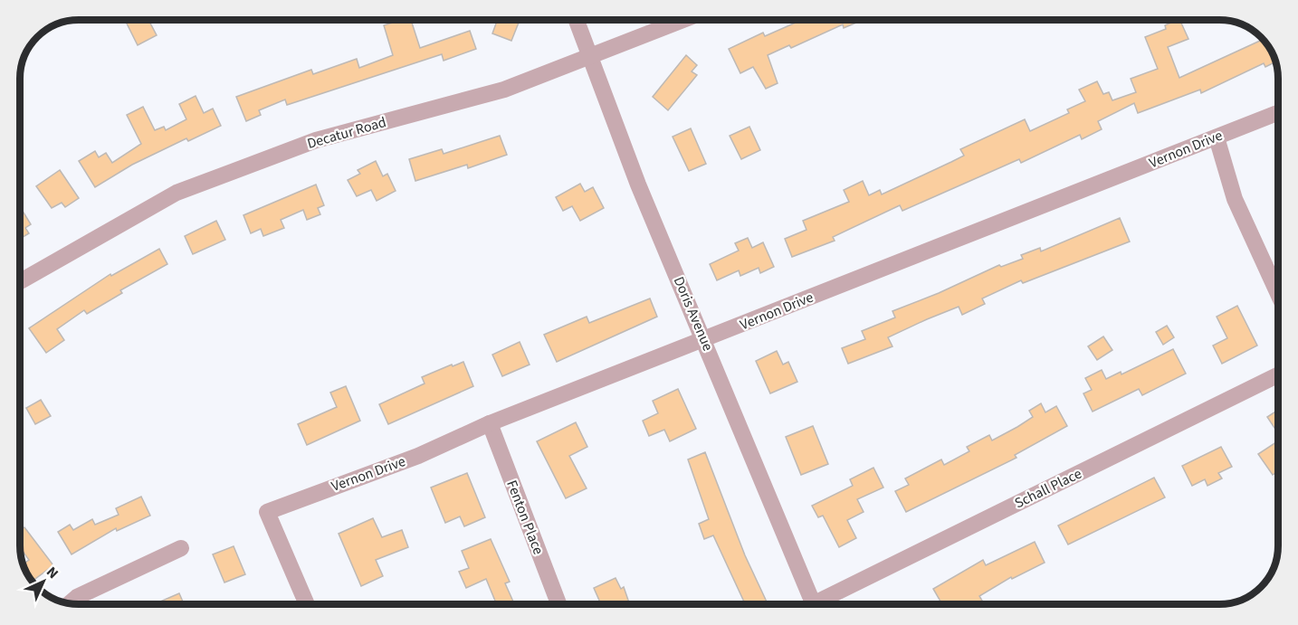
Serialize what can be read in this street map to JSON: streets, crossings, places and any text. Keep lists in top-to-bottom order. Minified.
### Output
{"streets":{"street":["Decatur Road","Vernon Drive","Doris Avenue","Schall Place","Fenton Place"]},"crossings":[["Decatur Road","Doris Avenue"],["Vernon Drive","Doris Avenue"],["Vernon Drive","Fenton Place"]],"north":"top right"}
